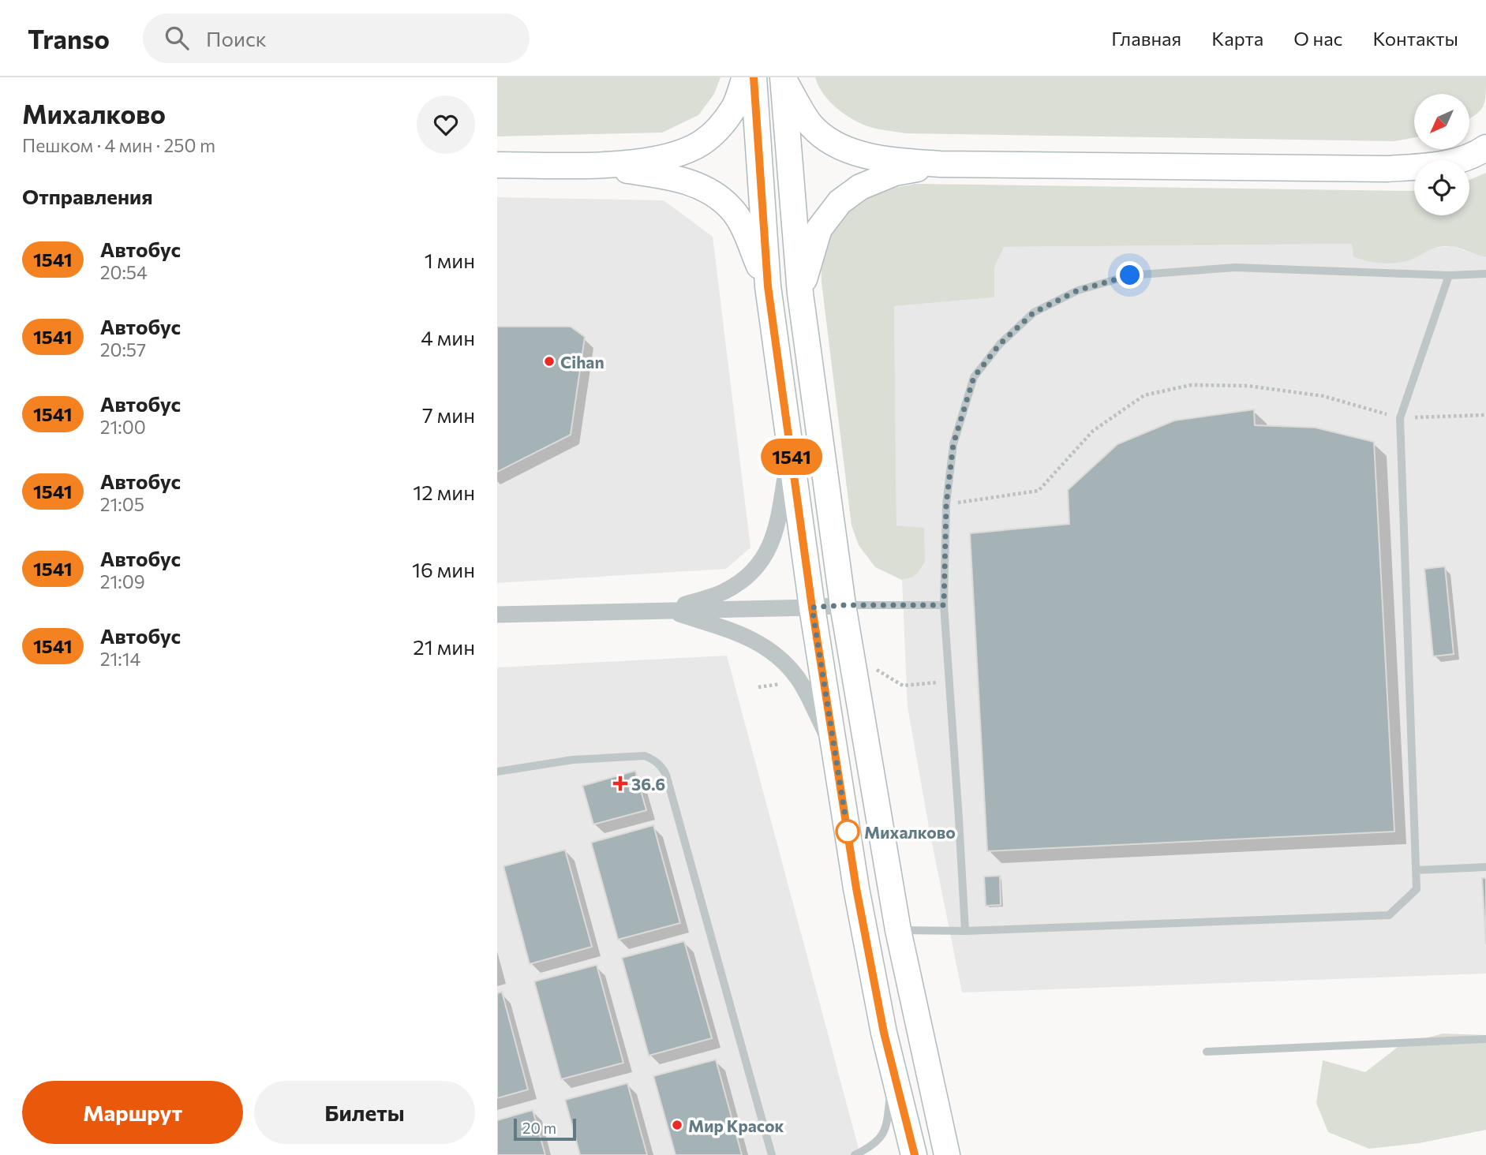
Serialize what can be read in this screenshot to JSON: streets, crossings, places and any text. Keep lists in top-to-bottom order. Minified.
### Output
{"places":{"other":["Cihan","Михалково","Мир Красок"],"health":["36.6"]},"lines":["bus line 1541"],"scale_bar":"20 m","north":"bottom left","page":{"header":"Transo","search":"Поиск","nav":["Главная","Карта","О нас","Контакты"],"heading":[["Михалково","Пешком · 4 мин · 250 m"],"Отправления"],"on_map":"1541","list":[{"mark":"1541","name":"Автобус","note":"20:54","value":"1 мин"},{"mark":"1541","name":"Автобус","note":"20:57","value":"4 мин"},{"mark":"1541","name":"Автобус","note":"21:00","value":"7 мин"},{"mark":"1541","name":"Автобус","note":"21:05","value":"12 мин"},{"mark":"1541","name":"Автобус","note":"21:09","value":"16 мин"},{"mark":"1541","name":"Автобус","note":"21:14","value":"21 мин"}],"buttons":["Маршрут","Билеты"],"scale":"20 m"}}
